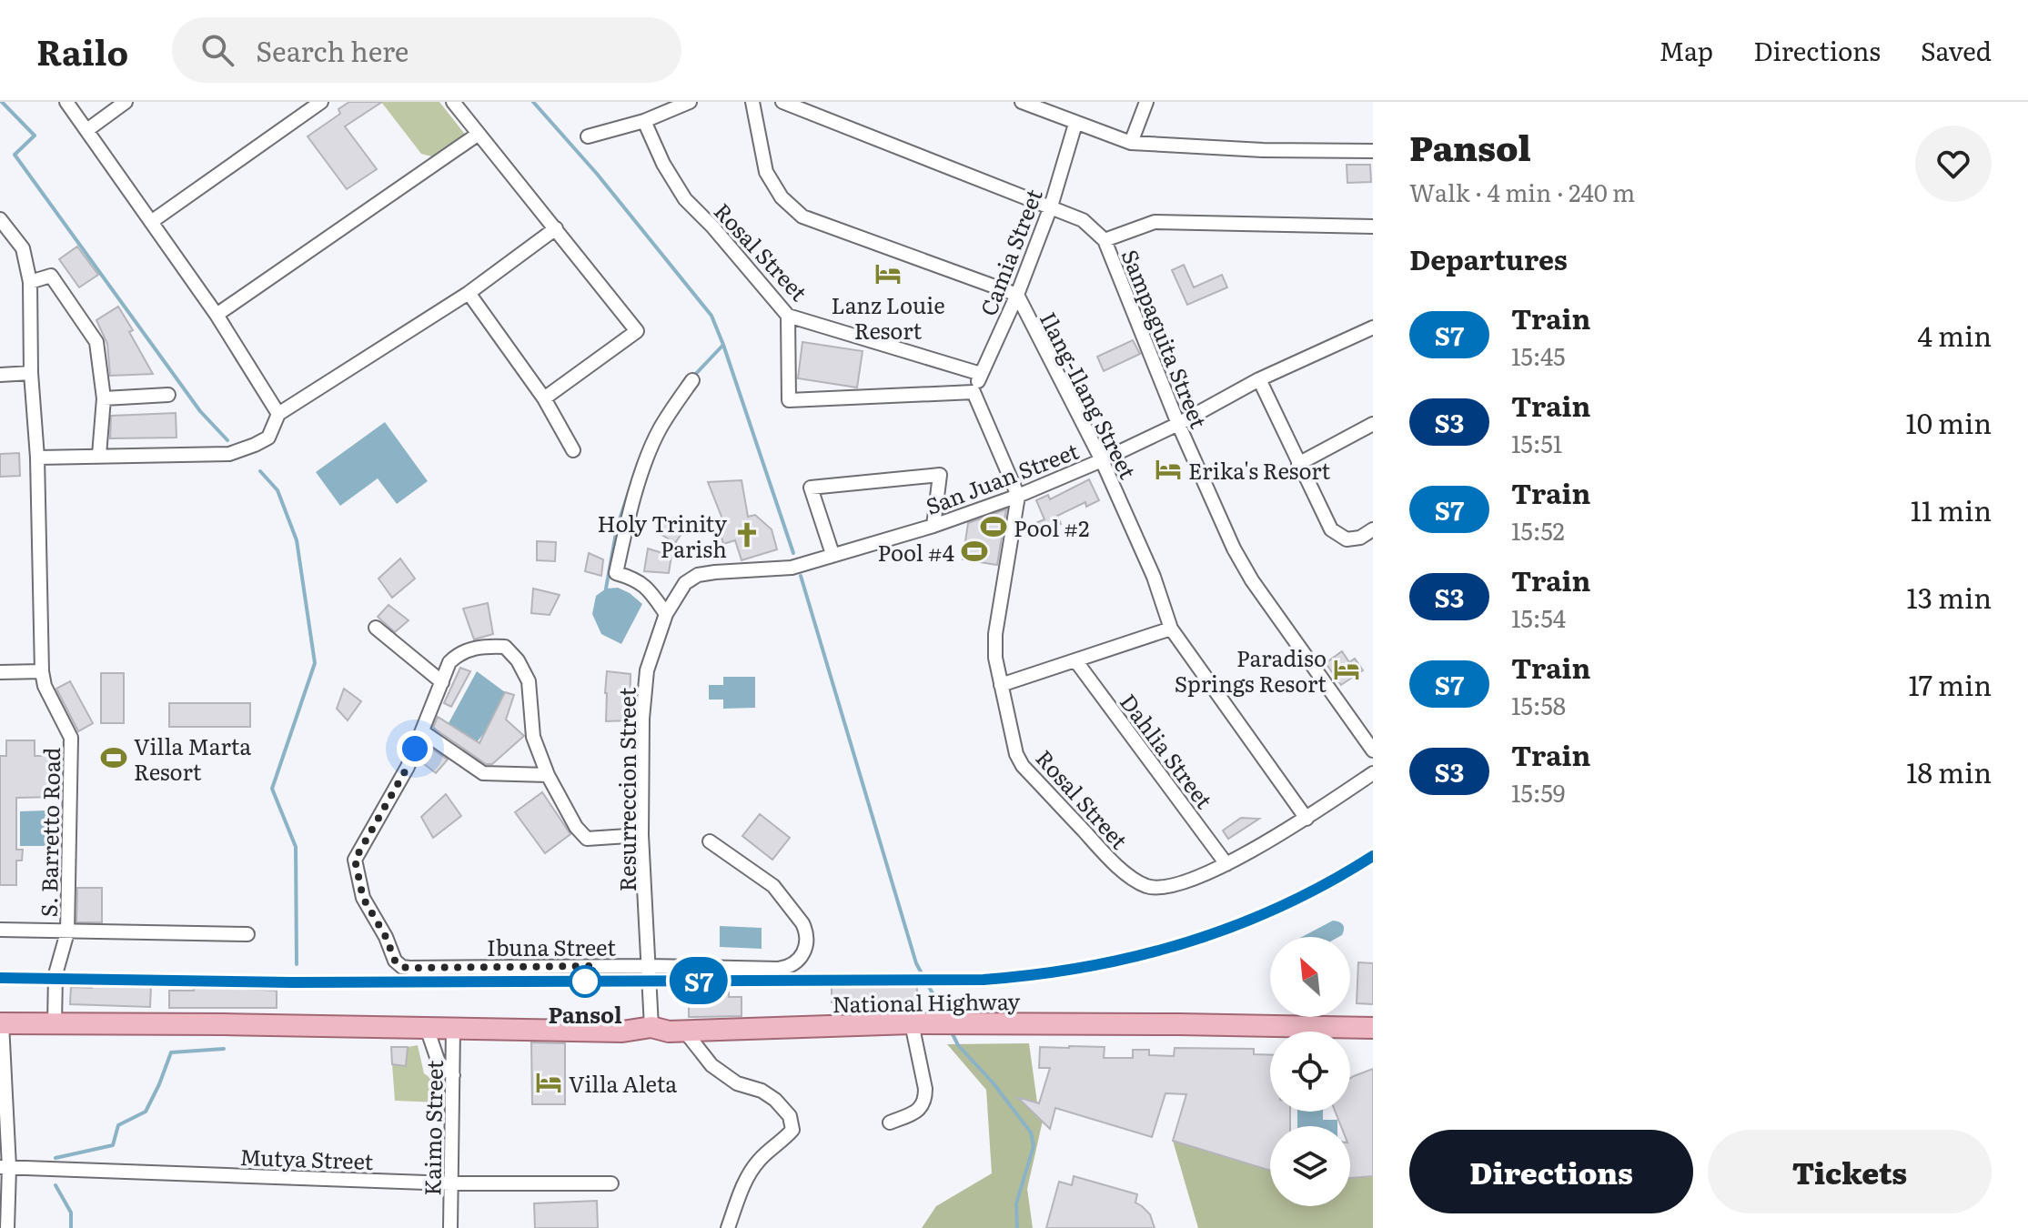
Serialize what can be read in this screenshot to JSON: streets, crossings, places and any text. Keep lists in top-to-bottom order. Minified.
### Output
{"streets":{"main road":["National Highway"],"street":["Rosal Street","Camia Street","Sampaguita Street","Ilang-Ilang Street","San Juan Street","Dahlia Street","Resurreccion Street","S. Barretto Road","Ibuna Street","Kaimo Street","Mutya Street"]},"crossings":[["Rosal Street","Camia Street"],["Rosal Street","Ilang-Ilang Street"],["Rosal Street","San Juan Street"],["Rosal Street","Dahlia Street"],["Camia Street","Sampaguita Street"],["Camia Street","Ilang-Ilang Street"],["Sampaguita Street","San Juan Street"],["Ilang-Ilang Street","San Juan Street"],["San Juan Street","Resurreccion Street"],["Resurreccion Street","Ibuna Street"],["Resurreccion Street","National Highway"],["S. Barretto Road","National Highway"],["National Highway","Kaimo Street"],["Kaimo Street","Mutya Street"]],"places":{"hotel":["Lanz Louie Resort","Erika's Resort","Paradiso Springs Resort","Villa Aleta"],"sports":["Pool #2","Pool #4","Villa Marta Resort"],"church":["Holy Trinity Parish"],"other":["Pansol"]},"north":"top left","page":{"header":"Railo","search":"Search here","nav":["Map","Directions","Saved"],"on_map":"S7","heading":[["Pansol","Walk · 4 min · 240 m"],"Departures"],"list":[{"mark":"S7","name":"Train","note":"15:45","value":"4 min"},{"mark":"S3","name":"Train","note":"15:51","value":"10 min"},{"mark":"S7","name":"Train","note":"15:52","value":"11 min"},{"mark":"S3","name":"Train","note":"15:54","value":"13 min"},{"mark":"S7","name":"Train","note":"15:58","value":"17 min"},{"mark":"S3","name":"Train","note":"15:59","value":"18 min"}],"buttons":["Directions","Tickets"]}}
